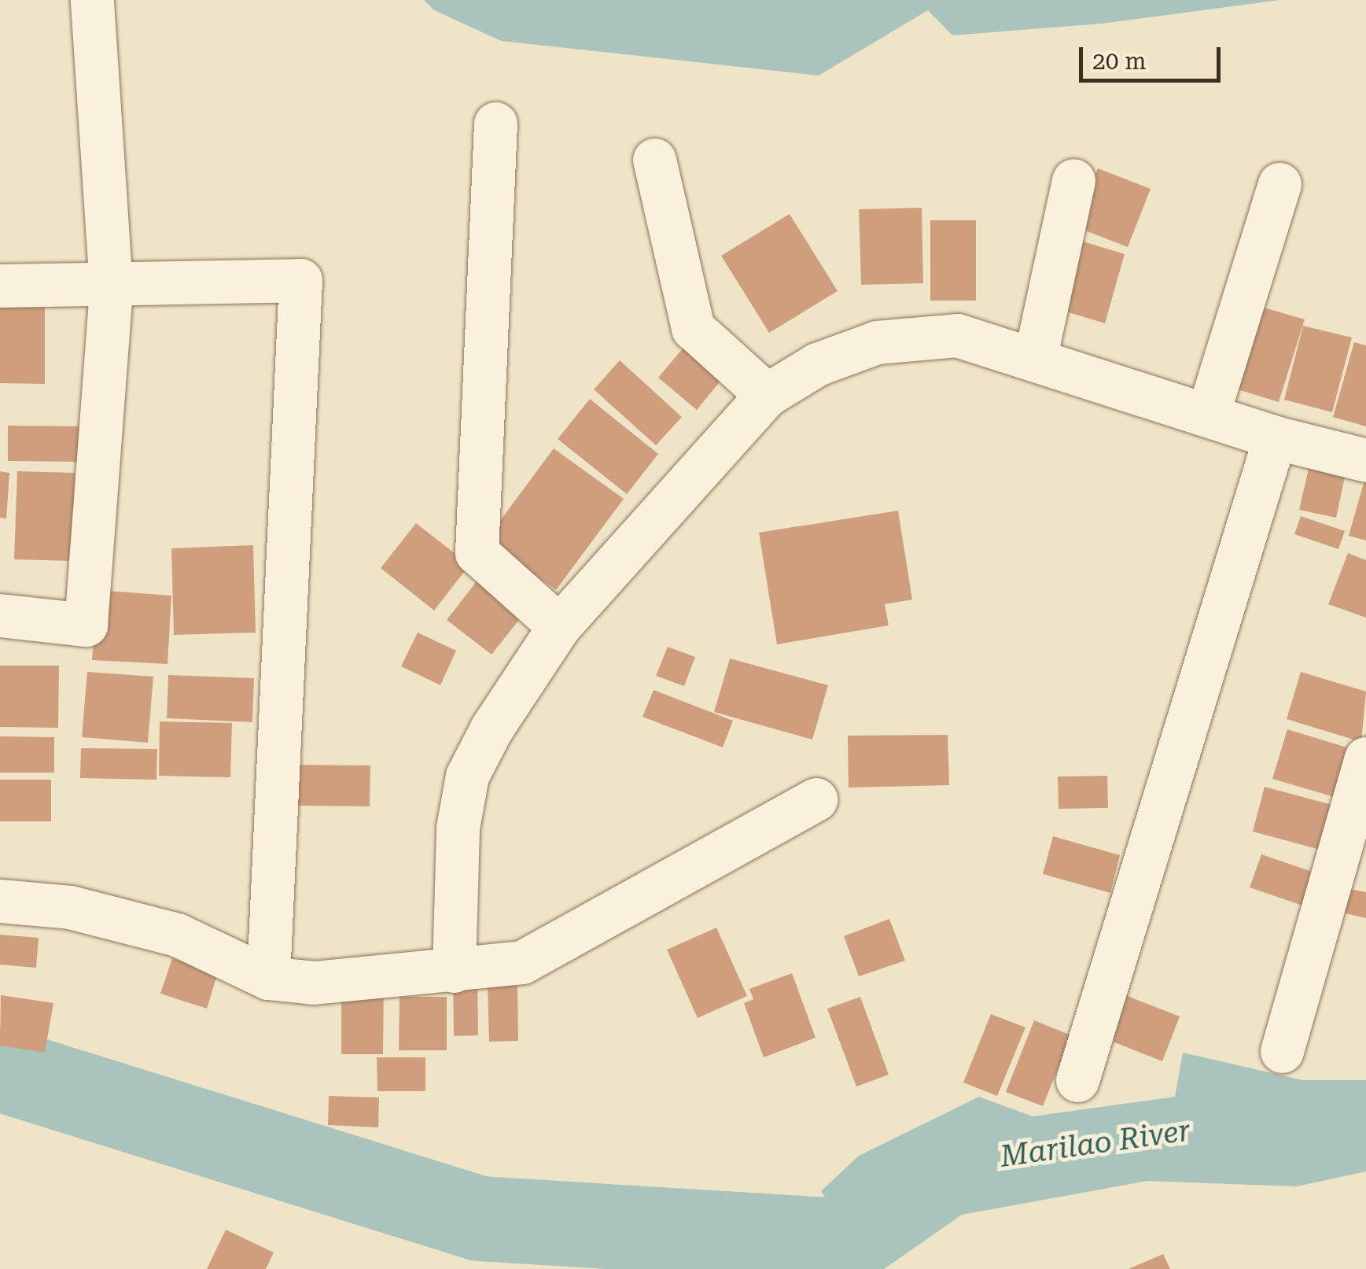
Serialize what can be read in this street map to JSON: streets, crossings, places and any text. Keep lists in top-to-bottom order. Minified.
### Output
{"water":["Marilao River"],"scale_bar":"20 m"}
